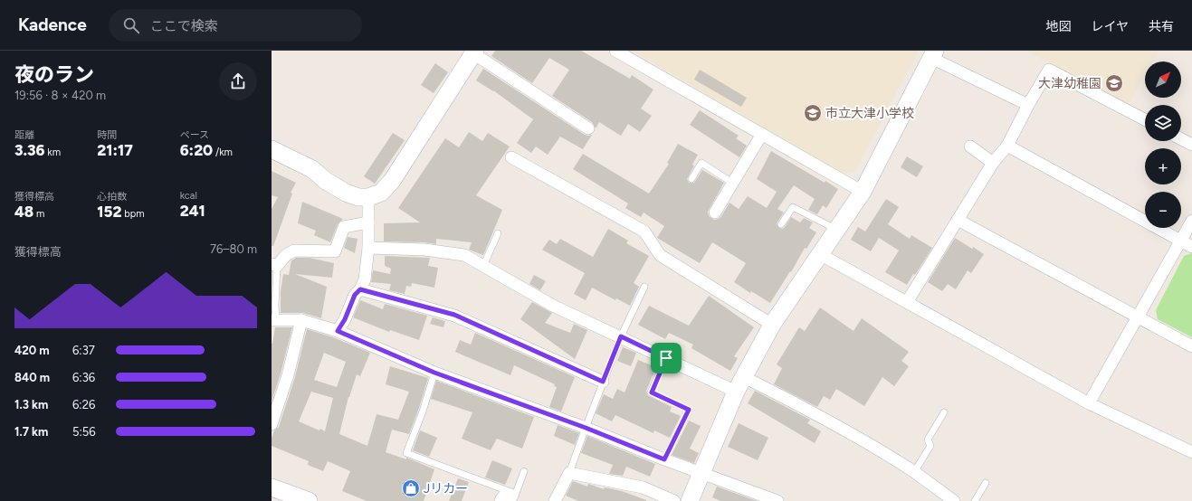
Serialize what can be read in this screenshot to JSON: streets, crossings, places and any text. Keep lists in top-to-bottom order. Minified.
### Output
{"places":{"school or university":["大津幼稚園","市立大津小学校"],"shop":["Jリカー"]},"north":"top right","page":{"header":"Kadence","search":"ここで検索","nav":["地図","レイヤ","共有"],"heading":["夜のラン","19:56 · 8 × 420 m"],"map_buttons":["+","−"],"stats":[["距離","3.36 km"],["時間","21:17"],["ペース","6:20 /km"],["獲得標高","48 m"],["心拍数","152 bpm"],["kcal","241"]],"chart":["獲得標高","76–80 m"],"list":[{"name":"420 m","note":"6:37"},{"name":"840 m","note":"6:36"},{"name":"1.3 km","note":"6:26"},{"name":"1.7 km","note":"5:56"}]}}
